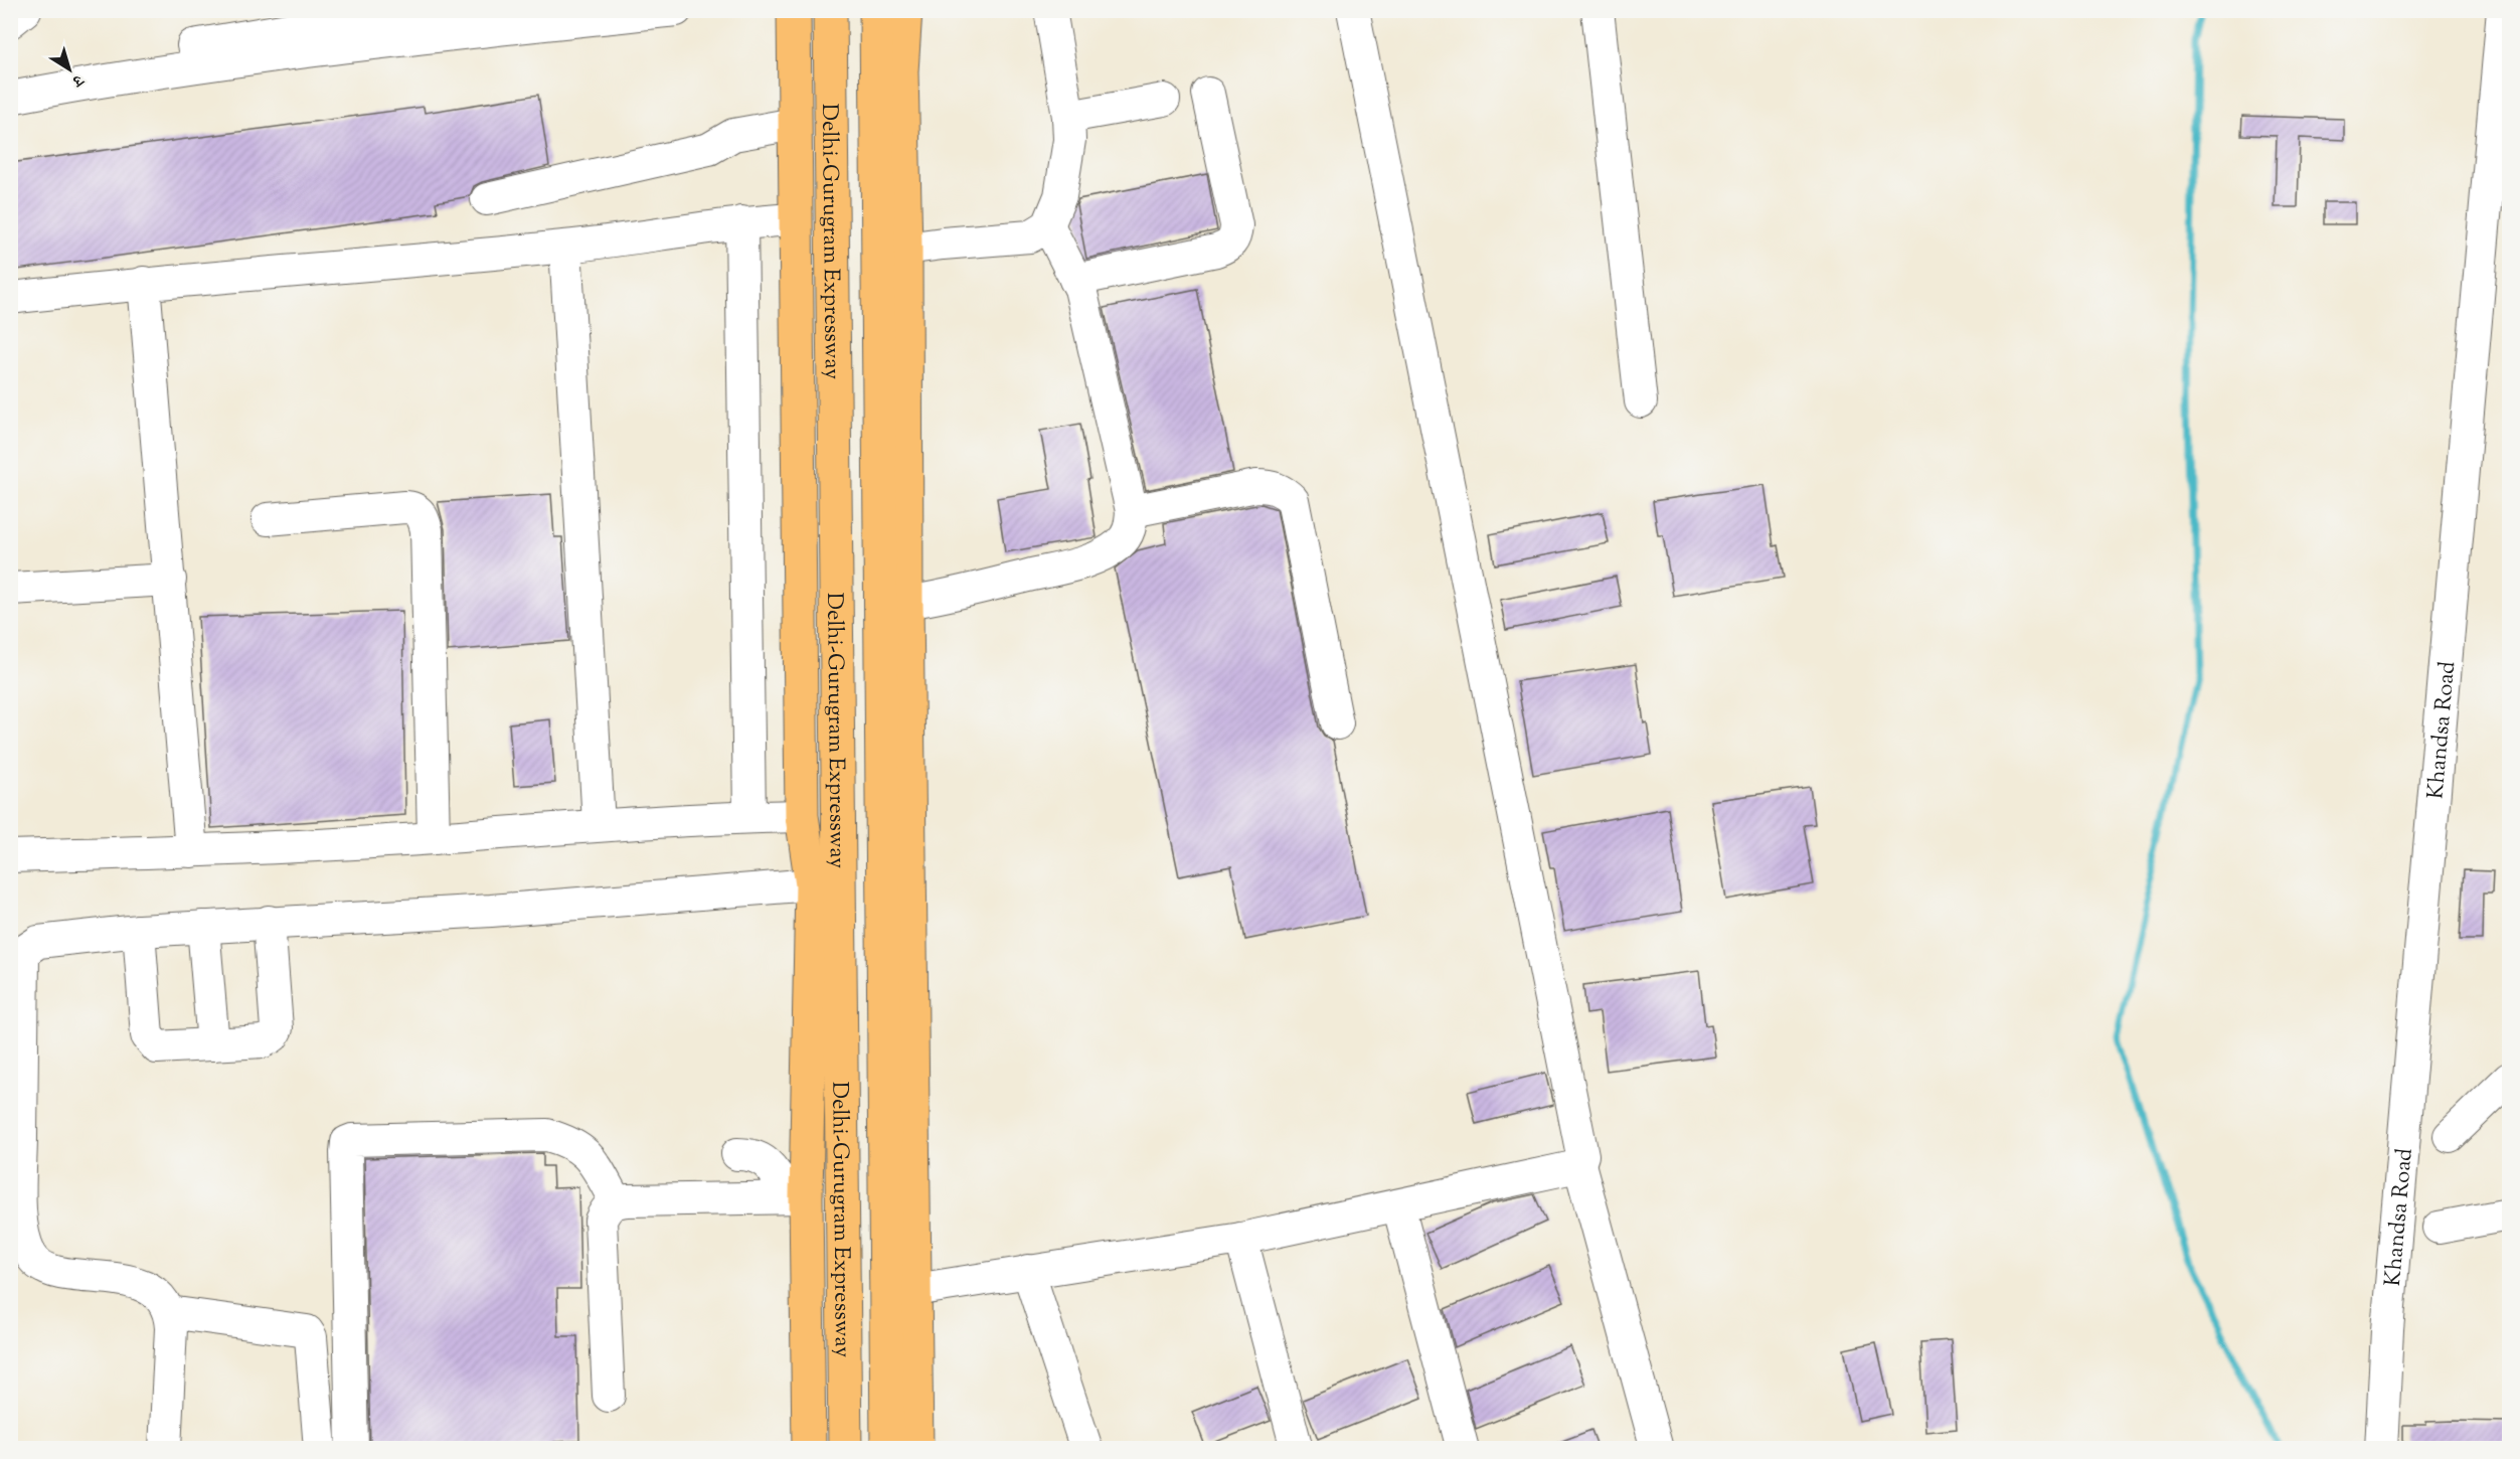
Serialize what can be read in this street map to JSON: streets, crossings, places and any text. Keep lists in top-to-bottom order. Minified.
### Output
{"streets":{"main road":["Delhi-Gurugram Expressway"],"street":["Khandsa Road"]},"north":"bottom right"}
